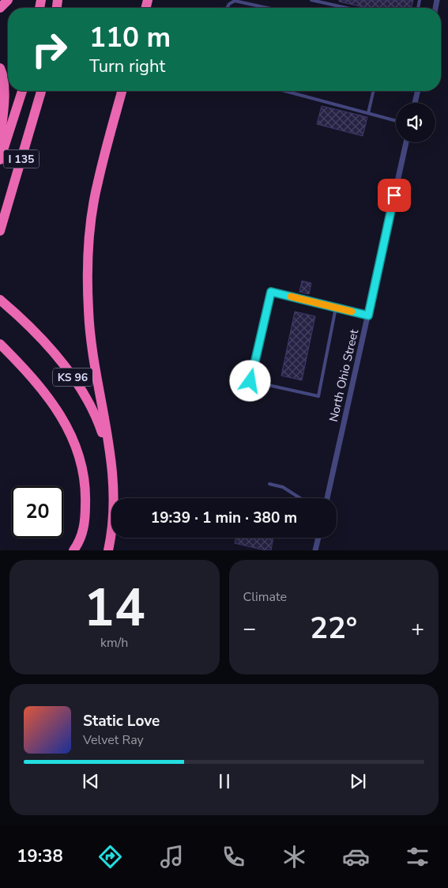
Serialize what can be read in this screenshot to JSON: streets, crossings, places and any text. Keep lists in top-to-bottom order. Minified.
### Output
{"streets":{"highway":["I 135","KS 96"],"street":["North Ohio Street"]},"page":{"turn":["110 m","Turn right"],"limit":"20","trip":"19:39 · 1 min · 380 m","tile":[["14","km/h"],"Climate"],"heat":["−","22°","+"],"song":["Static Love","Velvet Ray"],"tabs":"19:38"}}
